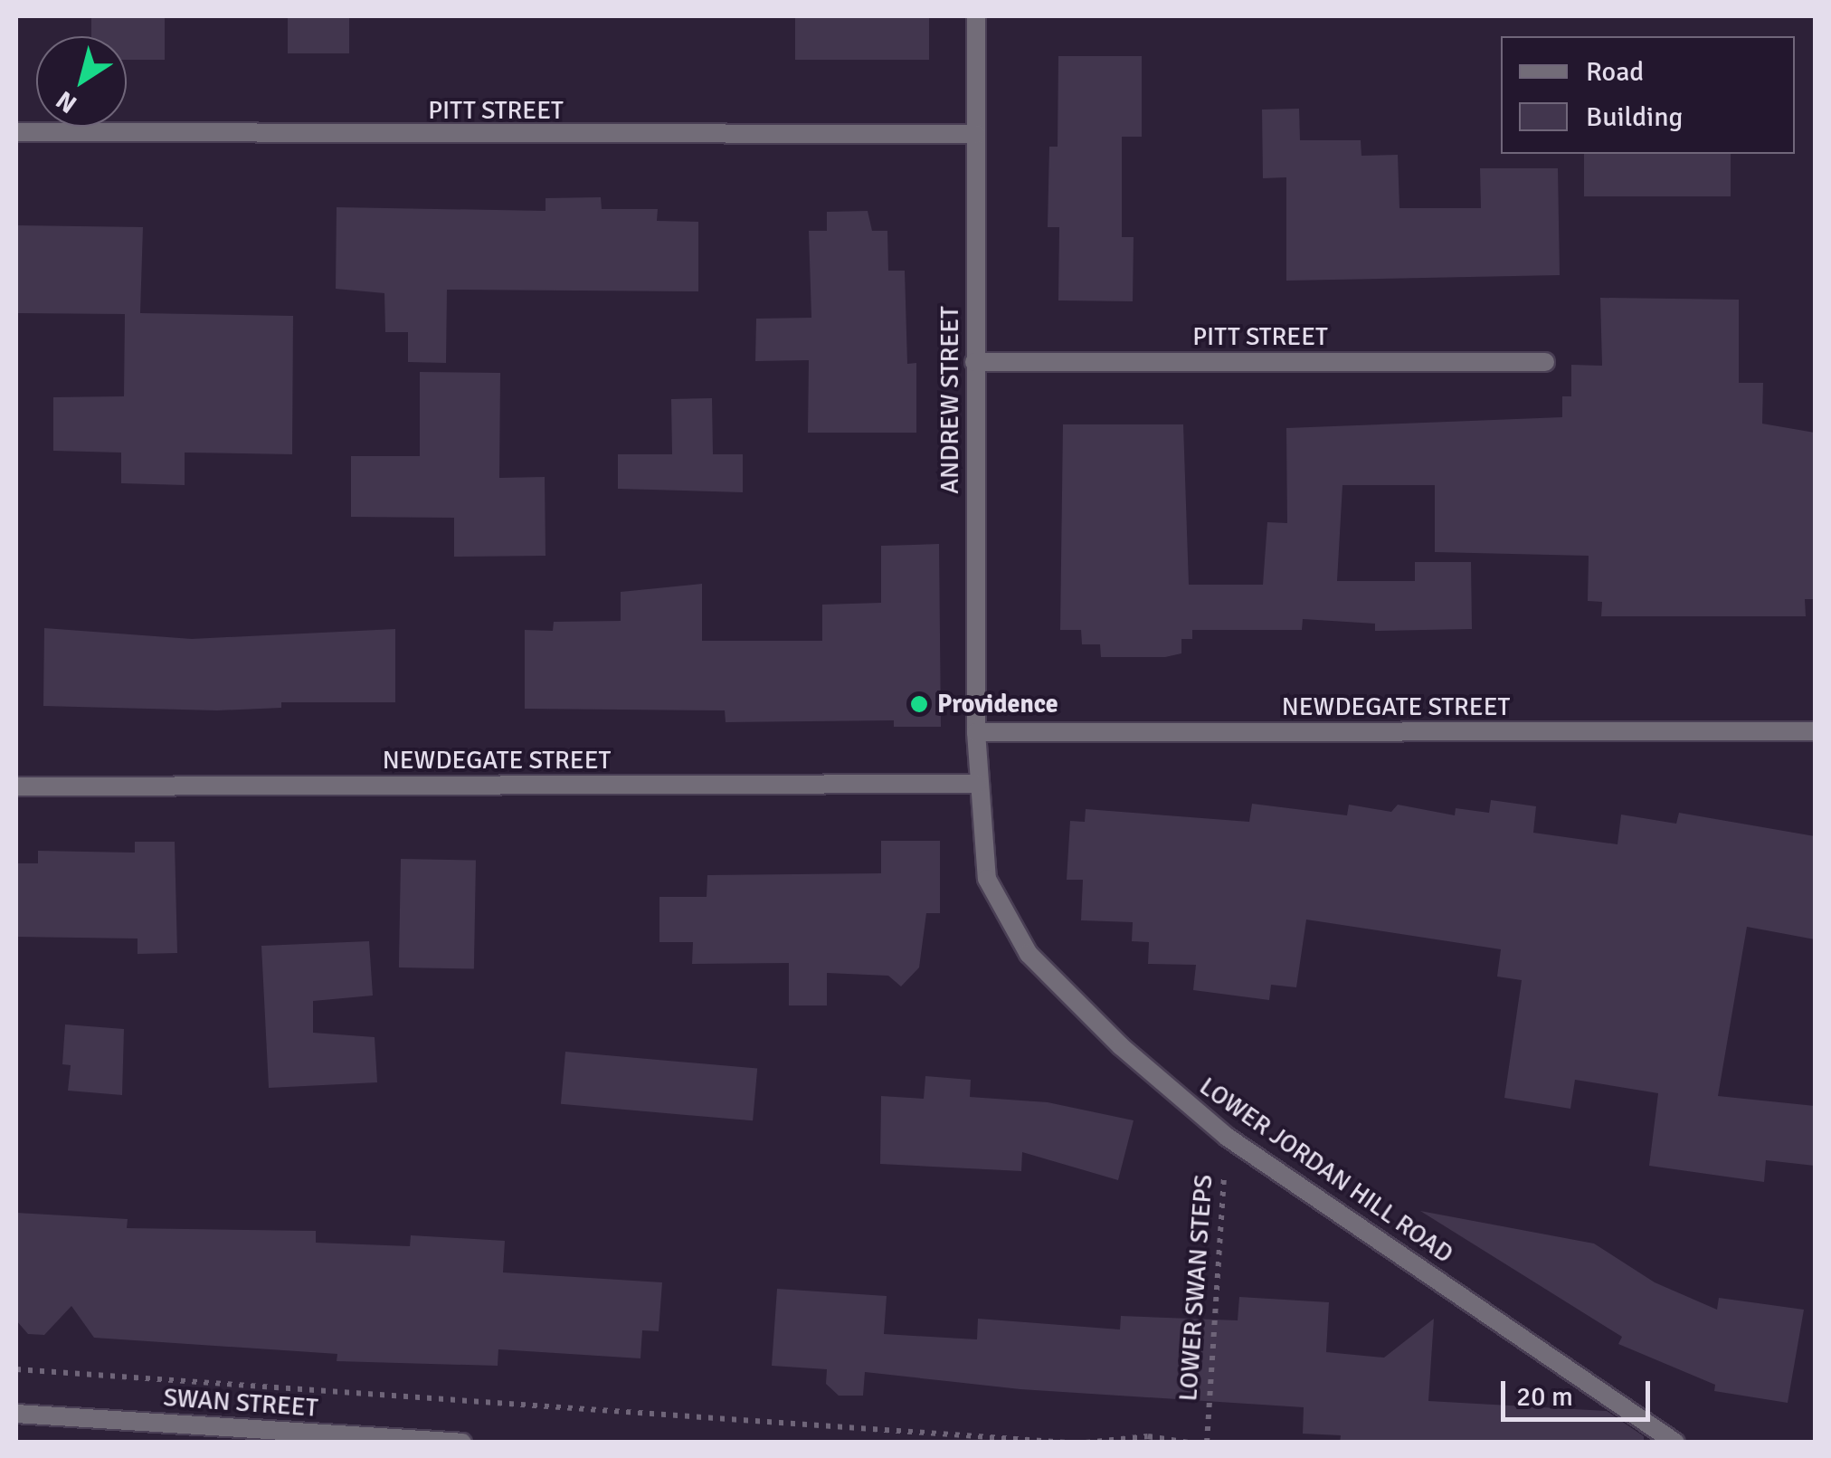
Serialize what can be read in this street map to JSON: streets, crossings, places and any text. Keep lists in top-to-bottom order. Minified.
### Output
{"streets":{"street":["PITT STREET","ANDREW STREET","NEWDEGATE STREET","LOWER JORDAN HILL ROAD","SWAN STREET"],"path":["LOWER SWAN STEPS"]},"crossings":[["PITT STREET","ANDREW STREET"],["ANDREW STREET","NEWDEGATE STREET"],["ANDREW STREET","LOWER JORDAN HILL ROAD"],["NEWDEGATE STREET","LOWER JORDAN HILL ROAD"],["LOWER JORDAN HILL ROAD","LOWER SWAN STEPS"]],"places":["Providence"],"legend":["Road","Building"],"scale_bar":"20 m","north":"bottom left"}
